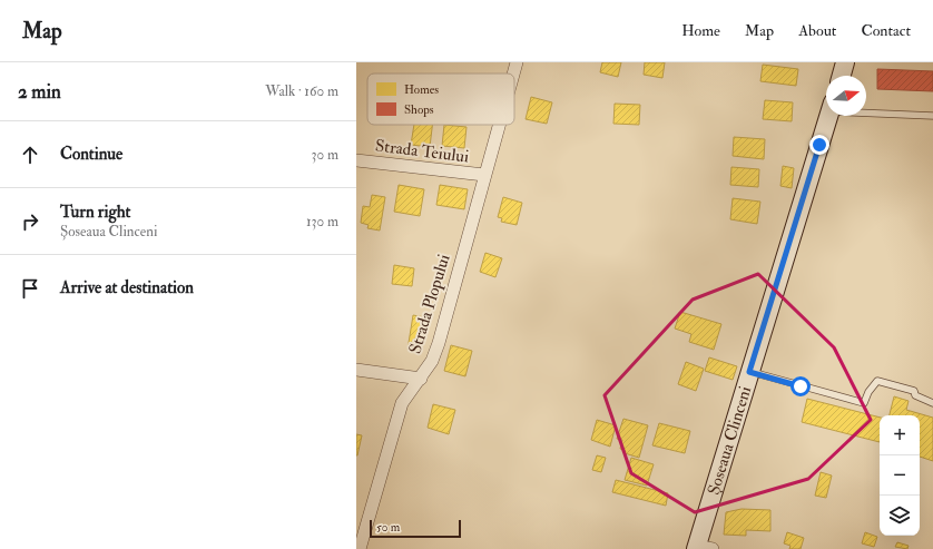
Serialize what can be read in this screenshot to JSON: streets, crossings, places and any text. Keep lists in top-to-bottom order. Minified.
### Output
{"streets":{"main road":["Șoseaua Clinceni"],"street":["Strada Teiului","Strada Plopului"]},"crossings":[["Strada Teiului","Strada Plopului"]],"legend":["Homes","Shops"],"scale_bar":"50 m","north":"right","page":{"header":"Map","nav":["Home","Map","About","Contact"],"heading":["2 min","Walk · 160 m"],"list":[["Continue","30 m"],["Turn right","Șoseaua Clinceni","130 m"],"Arrive at destination"],"map_buttons":["+","−"],"scale":"50 m"}}
